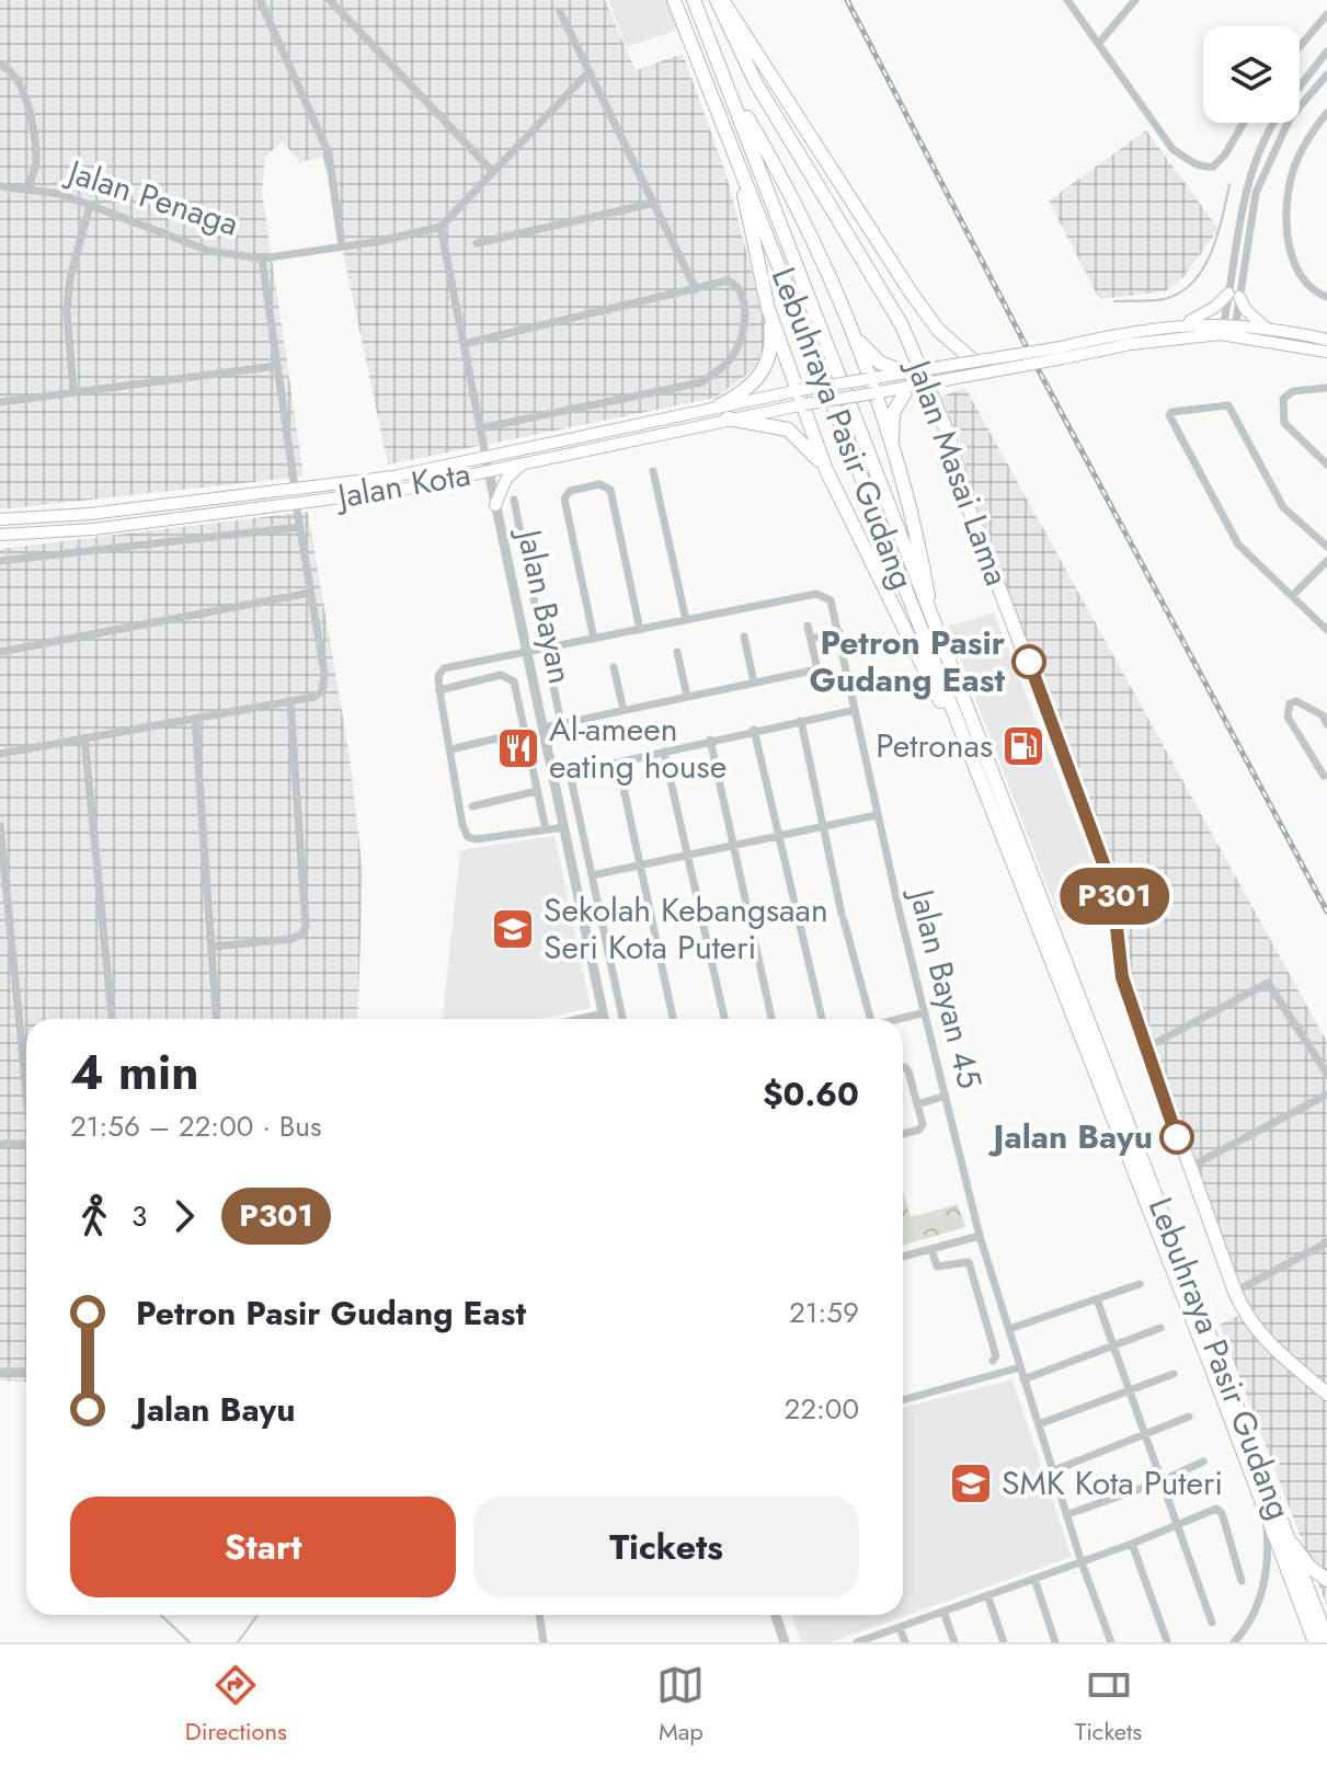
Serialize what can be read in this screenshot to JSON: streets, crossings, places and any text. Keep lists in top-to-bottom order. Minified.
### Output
{"streets":{"main road":["Lebuhraya Pasir Gudang","Jalan Masai Lama","Jalan Kota"],"street":["Jalan Penaga","Jalan Bayan","Jalan Bayan 45"]},"crossings":[["Jalan Kota","Jalan Bayan"]],"places":{"other":["Petron Pasir Gudang East","Jalan Bayu"],"fuel station":["Petronas"],"restaurant":["Al-ameen eating house"],"school or university":["Sekolah Kebangsaan Seri Kota Puteri","SMK Kota Puteri"]},"lines":["bus line P301"],"page":{"on_map":"P301","heading":["4 min","21:56 – 22:00 · Bus","$0.60"],"legs":["3","P301"],"list":[{"name":"Petron Pasir Gudang East","value":"21:59"},{"name":"Jalan Bayu","value":"22:00"}],"buttons":["Start","Tickets"],"tabs":["Directions","Map","Tickets"]}}
